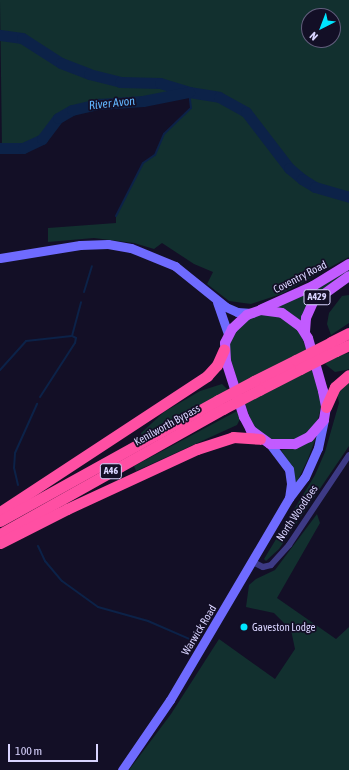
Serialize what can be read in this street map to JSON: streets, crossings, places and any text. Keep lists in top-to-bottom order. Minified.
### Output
{"streets":{"highway":["Kenilworth Bypass","A46"],"main road":["Coventry Road","A429"],"street":["North Woodloes","Warwick Road"]},"crossings":[["Coventry Road","Warwick Road"],["North Woodloes","Warwick Road"]],"water":["River Avon"],"places":["Gaveston Lodge"],"scale_bar":"100 m","north":"bottom left"}
